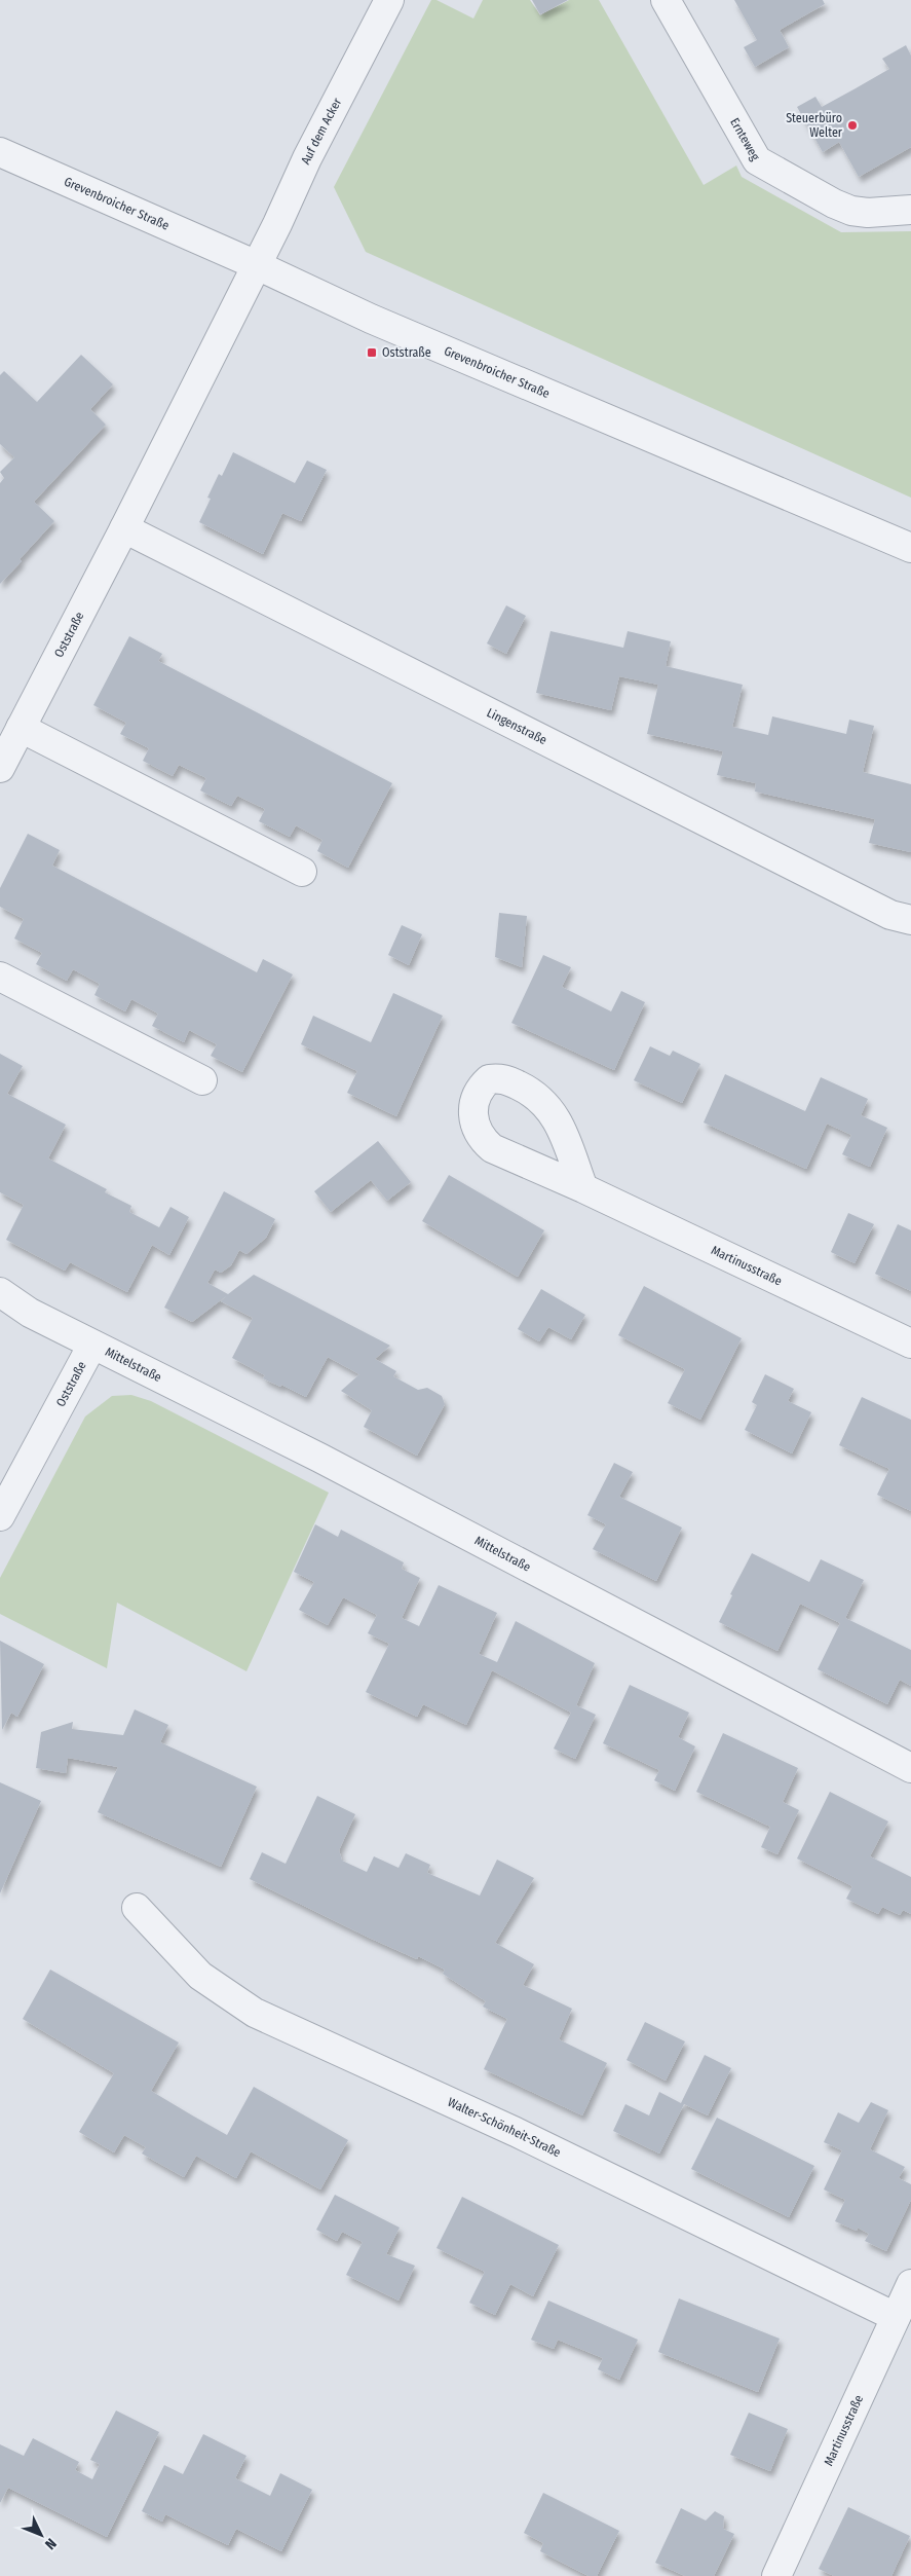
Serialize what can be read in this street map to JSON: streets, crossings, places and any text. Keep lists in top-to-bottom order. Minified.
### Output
{"streets":{"street":["Auf dem Acker","Ernteweg","Grevenbroicher Straße","Oststraße","Lingenstraße","Martinusstraße","Mittelstraße","Walter-Schönheit-Straße"]},"crossings":[["Auf dem Acker","Grevenbroicher Straße"],["Auf dem Acker","Oststraße"],["Grevenbroicher Straße","Oststraße"],["Oststraße","Lingenstraße"],["Oststraße","Mittelstraße"],["Martinusstraße","Walter-Schönheit-Straße"]],"places":{"other":["Steuerbüro Welter"],"transit":["Oststraße"]},"north":"bottom right"}
